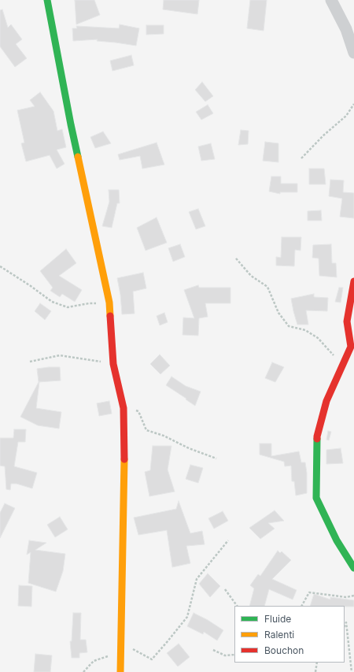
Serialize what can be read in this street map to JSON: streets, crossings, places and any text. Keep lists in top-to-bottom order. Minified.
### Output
{"legend":["Fluide","Ralenti","Bouchon"]}
